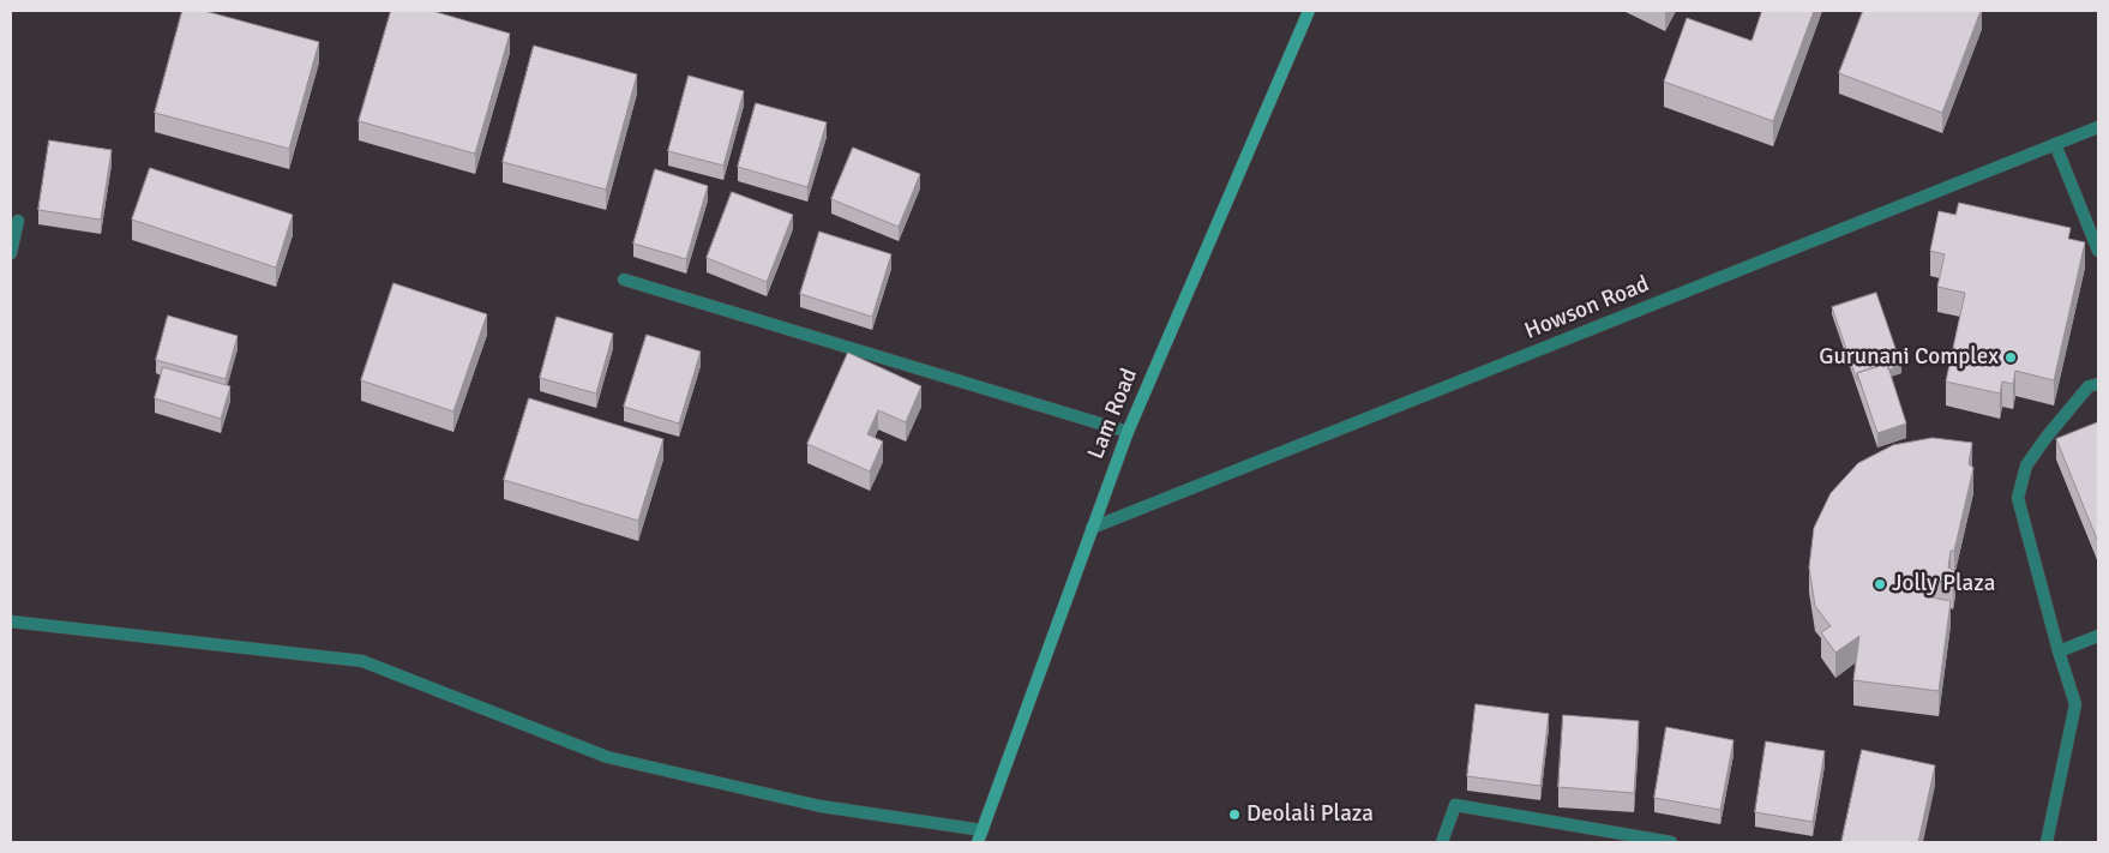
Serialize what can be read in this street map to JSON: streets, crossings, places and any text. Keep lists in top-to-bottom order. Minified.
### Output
{"streets":{"main road":["Lam Road"],"street":["Howson Road"]},"crossings":[["Howson Road","Lam Road"]],"places":["Gurunani Complex","Jolly Plaza","Deolali Plaza"]}
